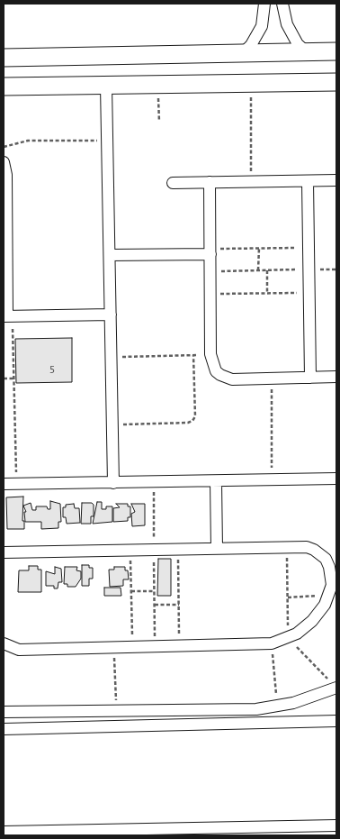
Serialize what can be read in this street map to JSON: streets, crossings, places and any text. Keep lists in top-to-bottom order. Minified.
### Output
{"house_numbers":["5"]}
